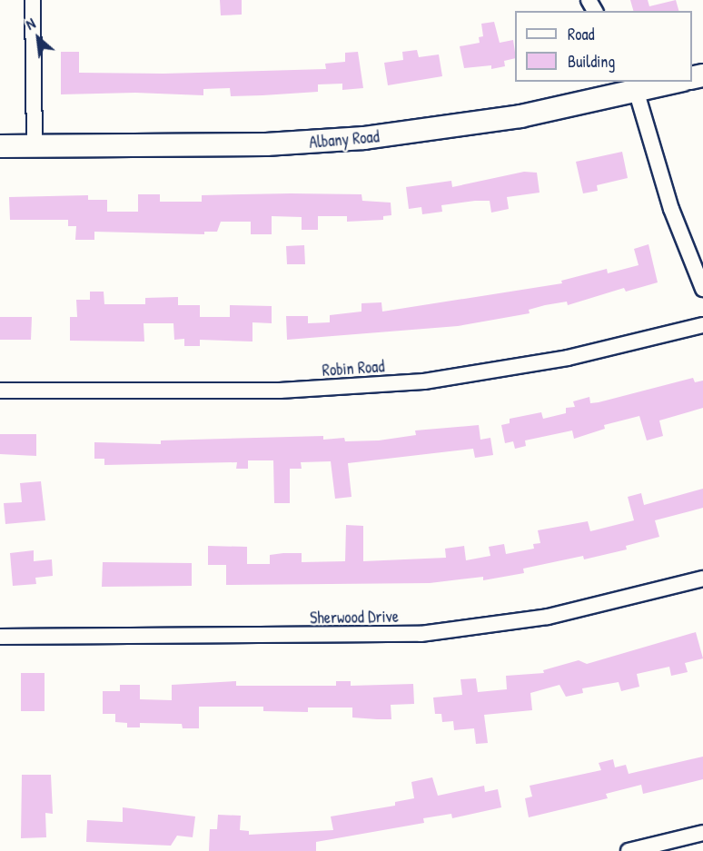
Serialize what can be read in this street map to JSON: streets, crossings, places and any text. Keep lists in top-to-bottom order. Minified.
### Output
{"streets":{"street":["Albany Road","Robin Road","Sherwood Drive"]},"legend":["Road","Building"],"north":"top left"}
